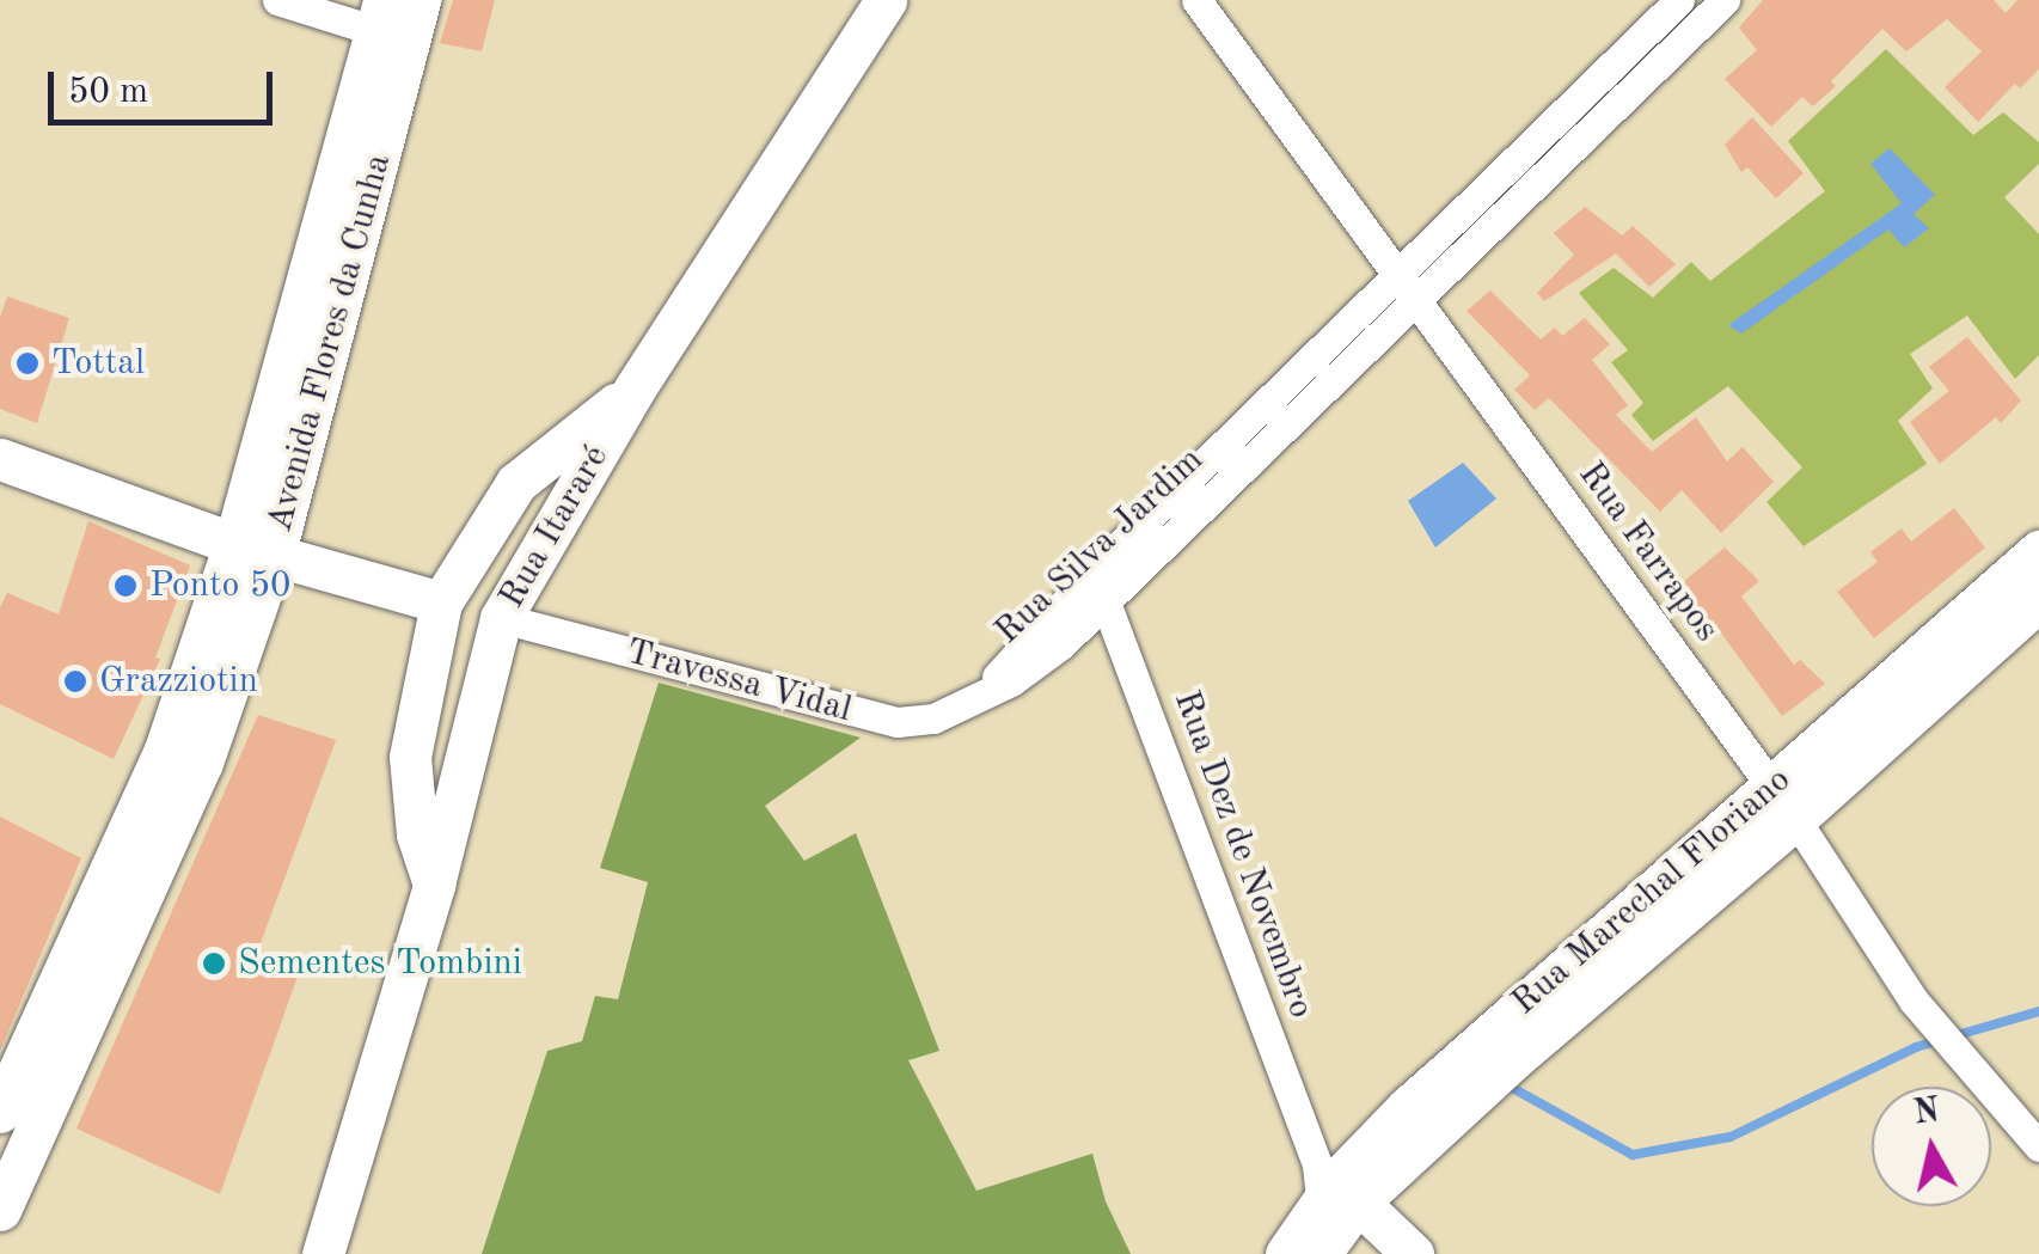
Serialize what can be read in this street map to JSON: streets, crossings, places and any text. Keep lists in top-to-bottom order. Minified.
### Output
{"streets":{"street":["Avenida Flores da Cunha","Rua Itararé","Rua Silva Jardim","Rua Farrapos","Travessa Vidal","Rua Dez de Novembro","Rua Marechal Floriano"]},"crossings":[["Rua Itararé","Travessa Vidal"],["Rua Silva Jardim","Rua Farrapos"],["Rua Silva Jardim","Travessa Vidal"],["Rua Silva Jardim","Rua Dez de Novembro"],["Rua Farrapos","Rua Marechal Floriano"],["Rua Dez de Novembro","Rua Marechal Floriano"]],"places":["Tottal","Ponto 50","Grazziotin","Sementes Tombini"],"scale_bar":"50 m","north":"top"}
